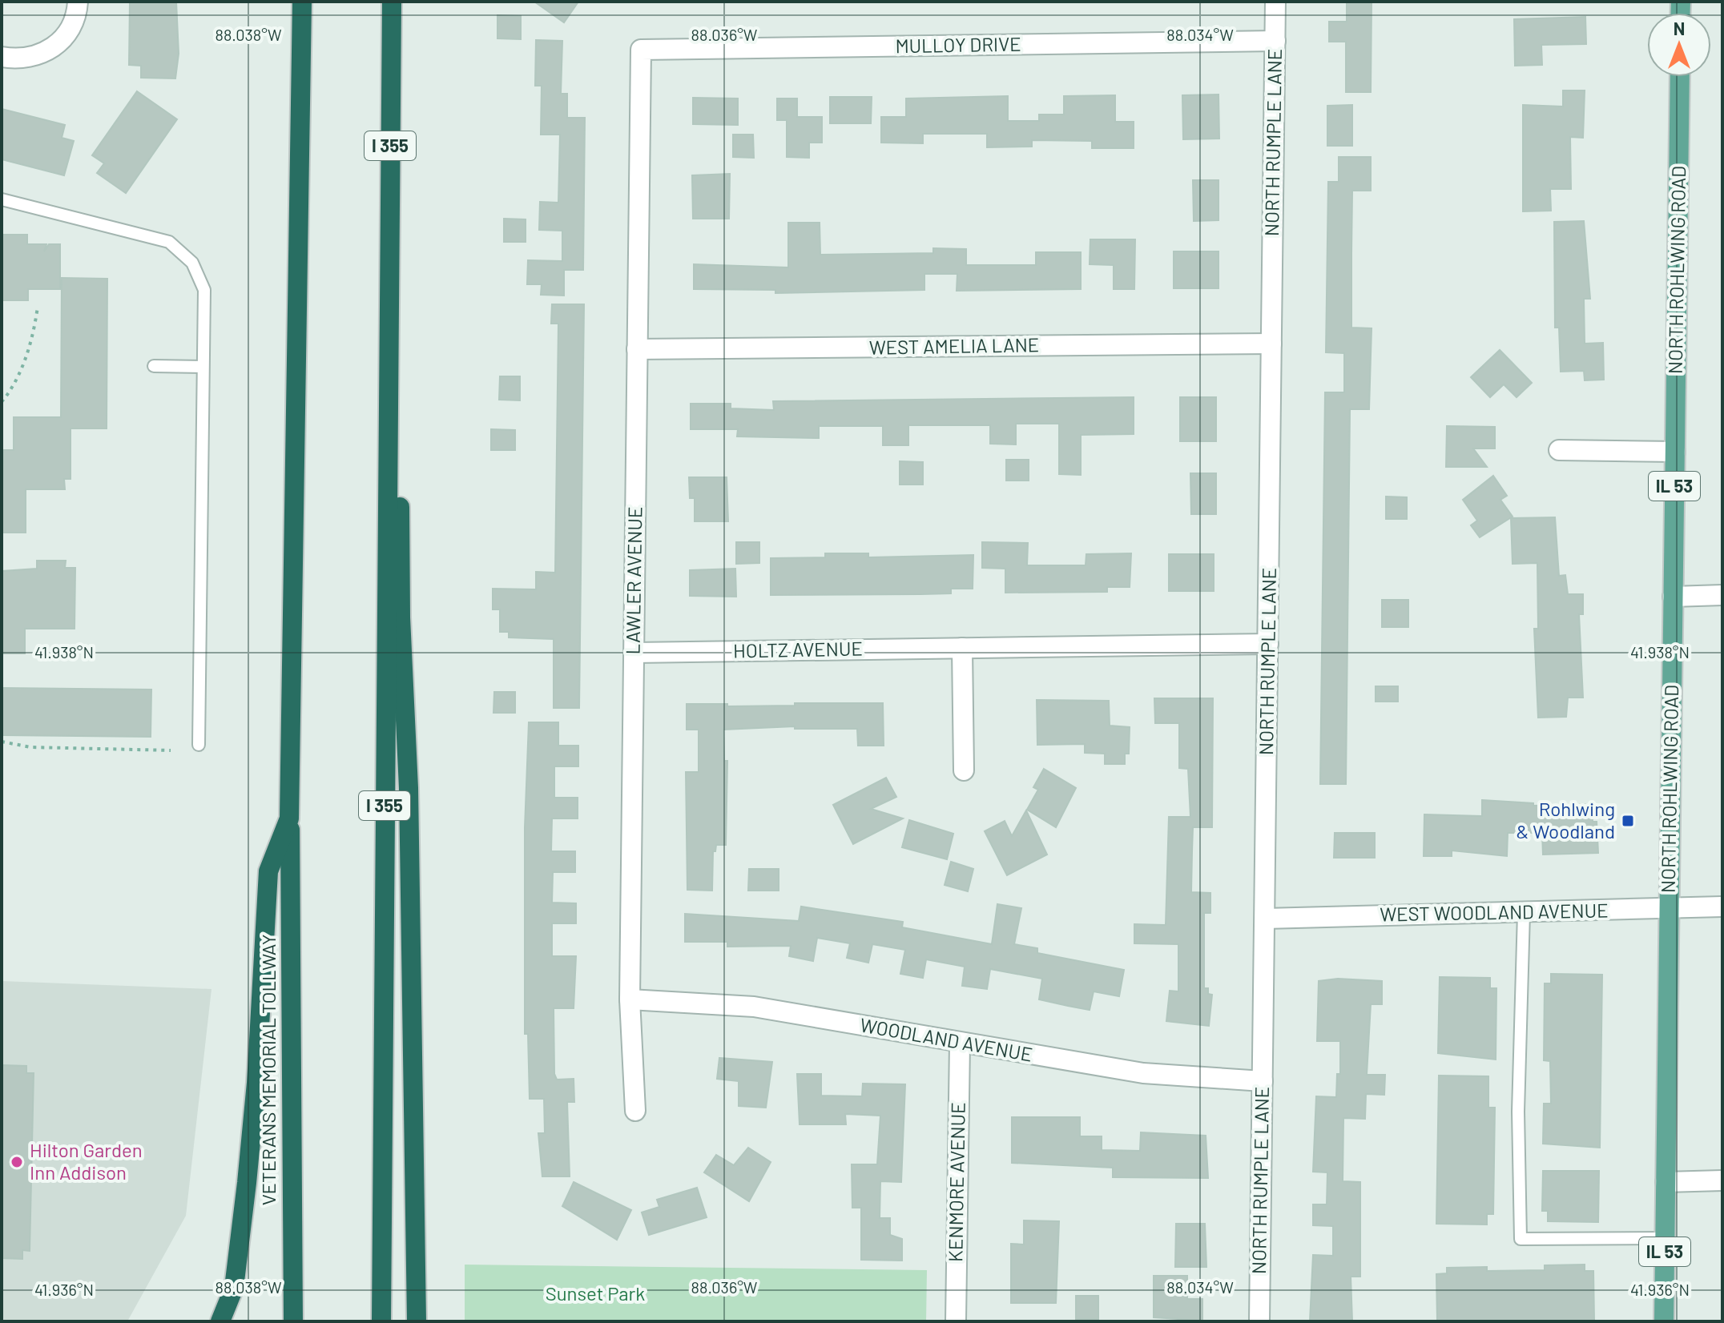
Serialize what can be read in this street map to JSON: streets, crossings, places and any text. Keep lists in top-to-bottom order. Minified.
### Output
{"streets":{"highway":["I 355","VETERANS MEMORIAL TOLLWAY"],"main road":["NORTH ROHLWING ROAD","IL 53"],"street":["MULLOY DRIVE","NORTH RUMPLE LANE","WEST AMELIA LANE","LAWLER AVENUE","HOLTZ AVENUE","WEST WOODLAND AVENUE","WOODLAND AVENUE","KENMORE AVENUE"]},"crossings":[["MULLOY DRIVE","NORTH RUMPLE LANE"],["MULLOY DRIVE","LAWLER AVENUE"],["NORTH RUMPLE LANE","WEST AMELIA LANE"],["NORTH RUMPLE LANE","HOLTZ AVENUE"],["NORTH RUMPLE LANE","WEST WOODLAND AVENUE"],["NORTH RUMPLE LANE","WOODLAND AVENUE"],["NORTH ROHLWING ROAD","WEST WOODLAND AVENUE"],["WEST AMELIA LANE","LAWLER AVENUE"],["LAWLER AVENUE","HOLTZ AVENUE"],["LAWLER AVENUE","WOODLAND AVENUE"],["WOODLAND AVENUE","KENMORE AVENUE"]],"parks":["Sunset Park"],"places":{"transit":["Rohlwing & Woodland"],"other":["Hilton Garden Inn Addison"]},"north":"top","coordinates":["88.038°W","88.036°W","88.034°W","41.938°N","41.936°N"]}
